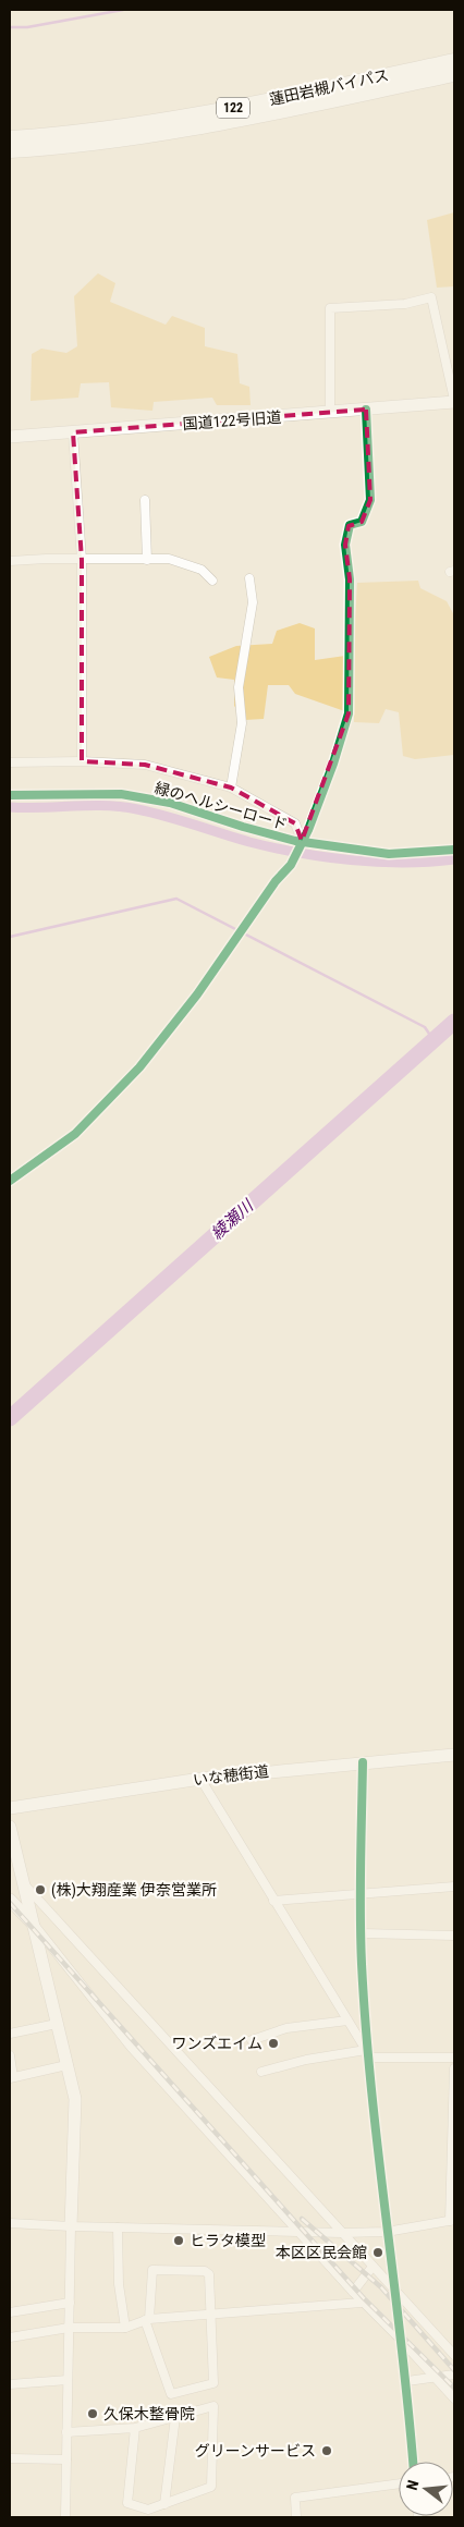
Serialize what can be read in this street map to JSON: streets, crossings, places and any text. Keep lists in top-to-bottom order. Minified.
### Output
{"streets":{"highway":["蓮田岩槻バイパス","122"],"street":["国道122号旧道","いな穂街道"],"cycle path":["緑のヘルシーロード"]},"water":["綾瀬川"],"places":["(株)大翔産業 伊奈営業所","ワンズエイム","ヒラタ模型","本区区民会館","久保木整骨院","グリーンサービス"],"north":"left"}
